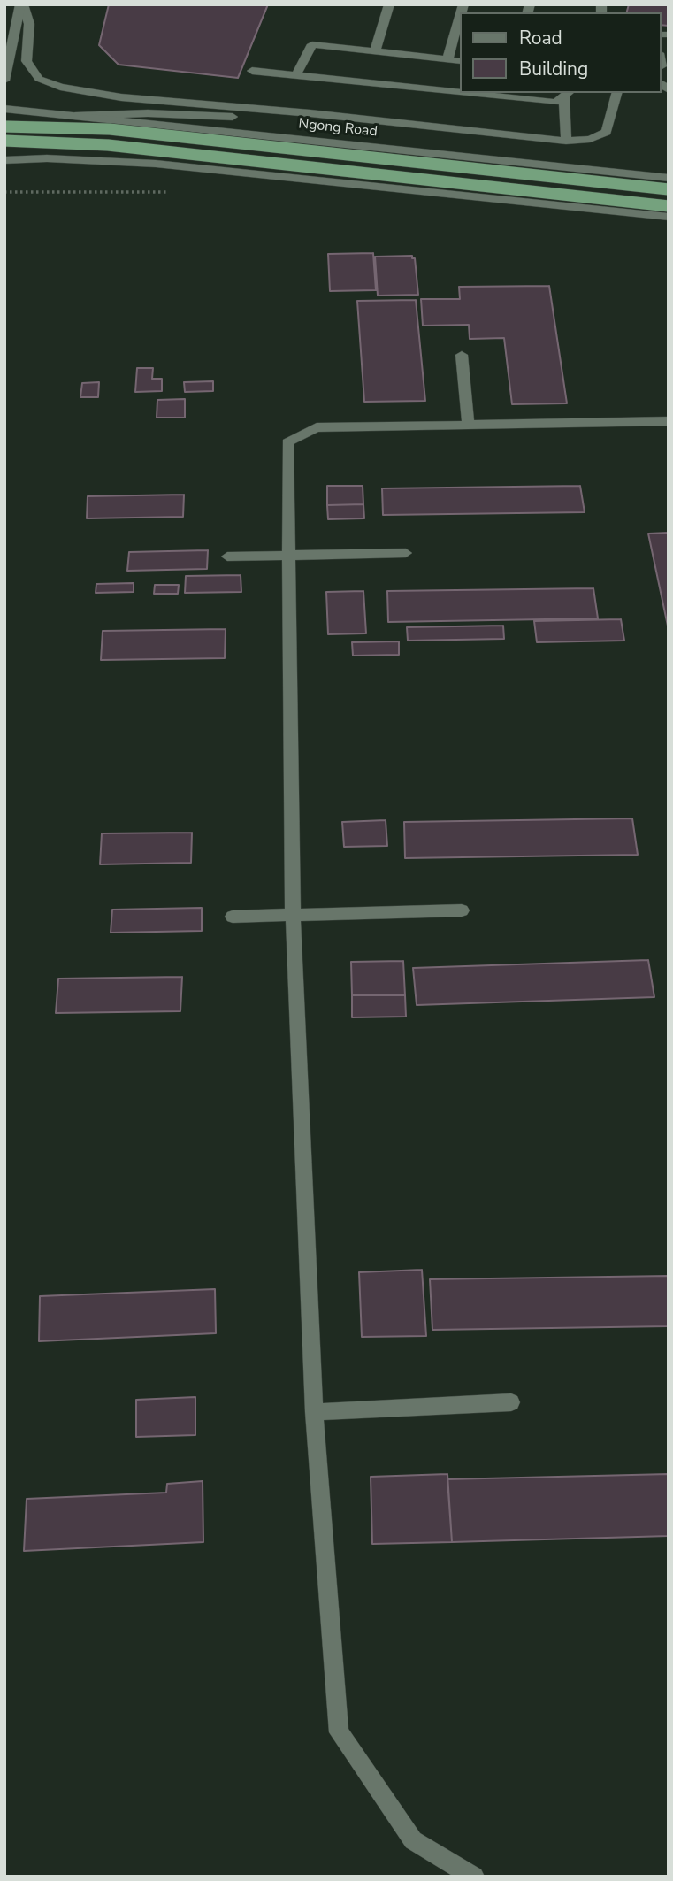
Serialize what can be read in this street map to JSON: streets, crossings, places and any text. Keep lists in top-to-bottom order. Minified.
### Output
{"streets":{"main road":["Ngong Road"]},"legend":["Road","Building"]}
